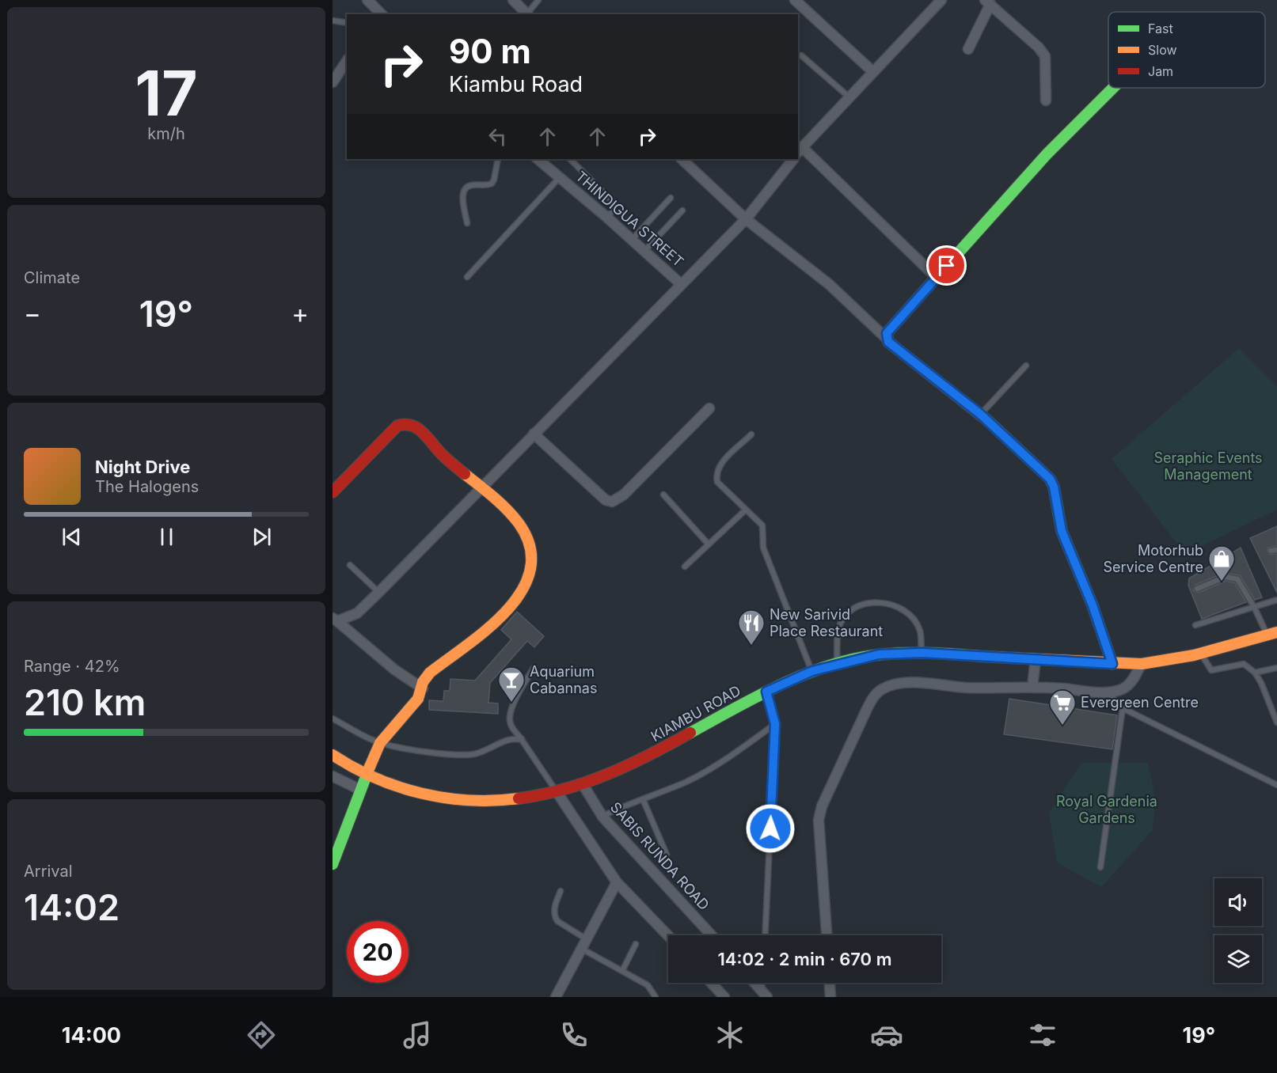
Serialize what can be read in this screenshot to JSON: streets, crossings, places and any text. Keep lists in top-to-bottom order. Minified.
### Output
{"streets":{"main road":["KIAMBU ROAD"],"street":["THINDIGUA STREET","SABIS RUNDA ROAD"]},"crossings":[["KIAMBU ROAD","SABIS RUNDA ROAD"]],"parks":["Seraphic Events Management","Royal Gardenia Gardens"],"places":{"shop":["Motorhub Service Centre"],"restaurant":["New Sarivid Place Restaurant"],"bar":["Aquarium Cabannas"],"supermarket":["Evergreen Centre"]},"legend":["Fast","Slow","Jam"],"page":{"tile":[["17","km/h"],"Climate",["Range · 42%","210 km"],["Arrival","14:02"]],"turn":["90 m","Kiambu Road"],"heat":["−","19°","+"],"song":["Night Drive","The Halogens"],"limit":"20","trip":"14:02 · 2 min · 670 m","tabs":["14:00","19°"]}}
